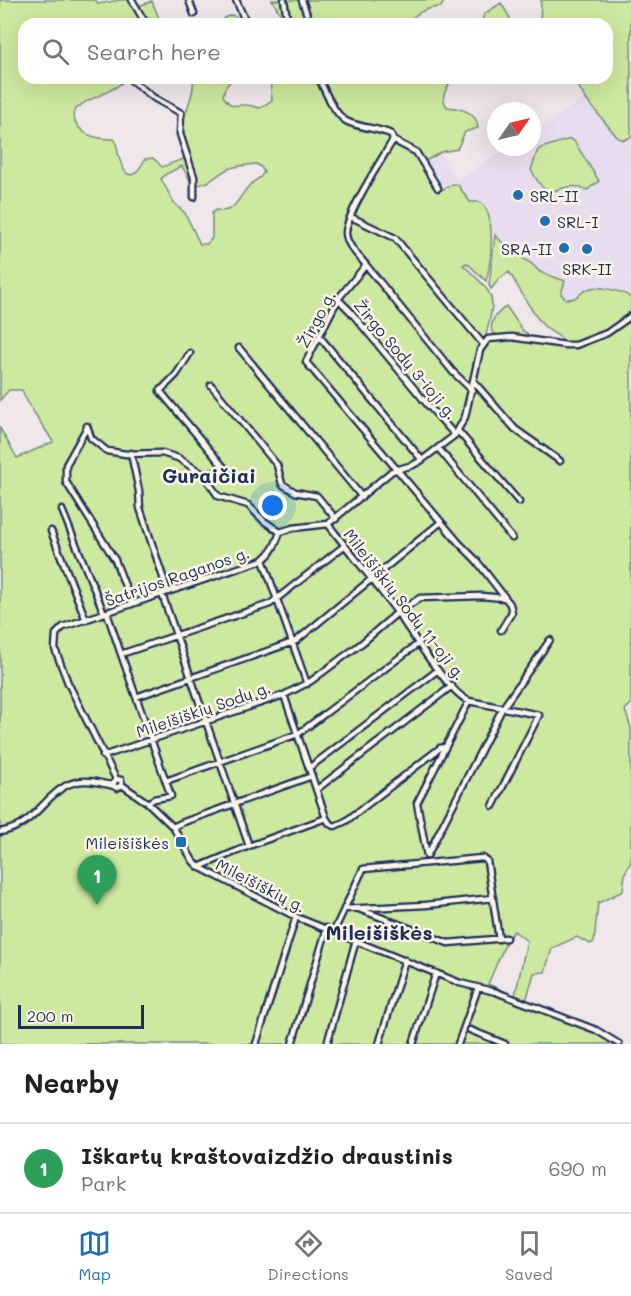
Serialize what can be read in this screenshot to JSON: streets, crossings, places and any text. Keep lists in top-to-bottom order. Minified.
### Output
{"streets":{"street":["Žirgo g.","Žirgo Sodų 3-ioji g.","Šatrijos Raganos g.","Mileišiškių Sodų 11-oji g.","Mileišiškių Sodų g.","Mileišiškių g."]},"crossings":[["Žirgo g.","Žirgo Sodų 3-ioji g."],["Šatrijos Raganos g.","Mileišiškių Sodų g."],["Šatrijos Raganos g.","Mileišiškių g."]],"districts":["Guraičiai","Mileišiškės"],"places":{"other":["SRL-II","SRL-I","SRA-II","SRK-II"],"transit":["Mileišiškės"]},"scale_bar":"200 m","north":"top right","page":{"search":"Search here","pins":"1","scale":"200 m","heading":"Nearby","list":[{"mark":"1","name":"Iškartų kraštovaizdžio draustinis","note":"Park","value":"690 m"}],"nav":["Map","Directions","Saved"]}}
